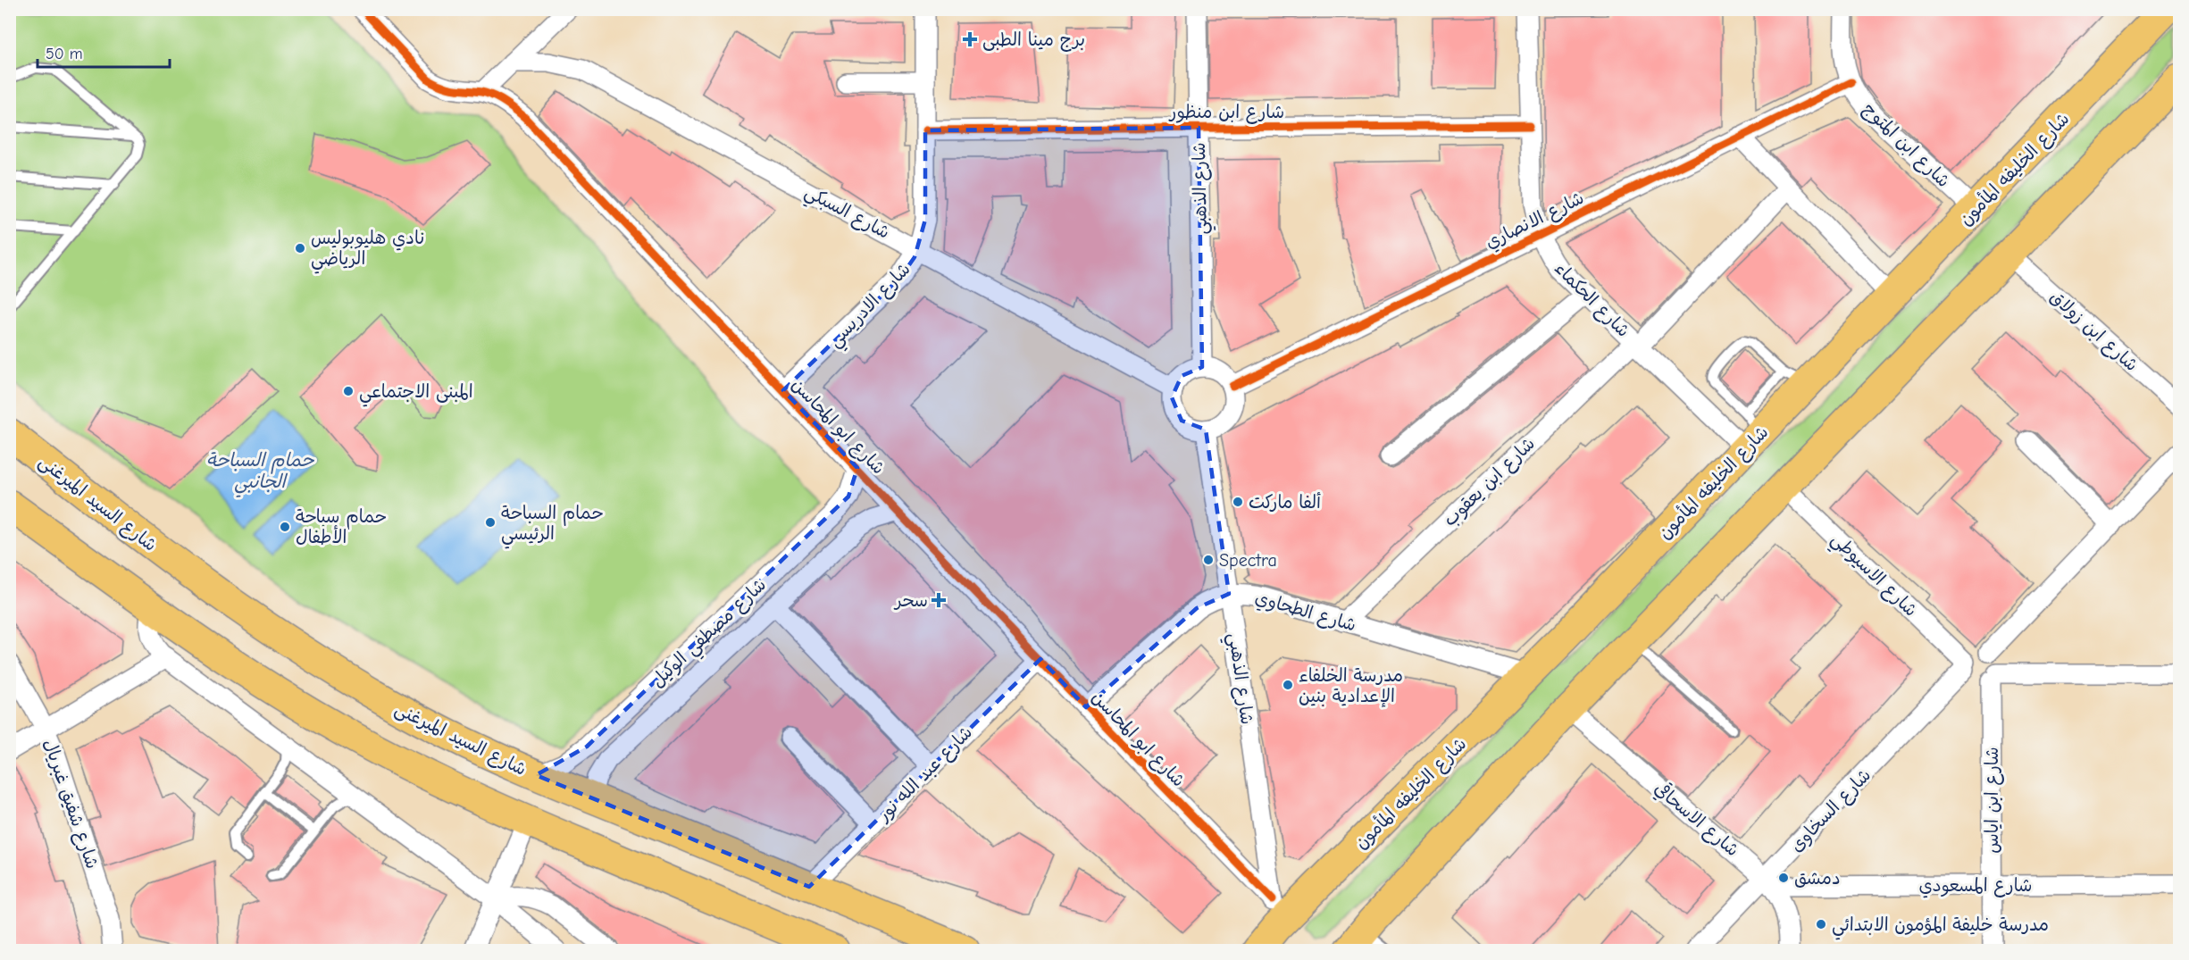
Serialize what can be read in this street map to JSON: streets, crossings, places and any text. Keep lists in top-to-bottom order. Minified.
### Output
{"streets":{"main road":["شارع الخليفه المأمون","شارع السيد الميرغنى"],"street":["شارع ابن منظور","شارع ابن المتوج","شارع الذهبي","شارع السبكي","شارع الانصاري","شارع الحكماء","شارع الادريسي","شارع ابن زولاق","شارع ابو المحاسن","شارع ابن يعقوب","شارع الاسيوطي","شارع الطحاوي","شارع مصطفي الوكيل","شارع عبد الله نور","شارع ابن اياس","شارع شفيق غبريال","شارع السخاوى","شارع الاسحاقي","شارع المسعودي"]},"crossings":[["شارع ابن منظور","شارع الذهبي"],["شارع ابن منظور","شارع الحكماء"],["شارع ابن منظور","شارع الادريسي"],["شارع ابن المتوج","شارع الخليفه المأمون"],["شارع ابن المتوج","شارع الانصاري"],["شارع الخليفه المأمون","شارع الذهبي"],["شارع الخليفه المأمون","شارع الحكماء"],["شارع الخليفه المأمون","شارع ابو المحاسن"],["شارع الخليفه المأمون","شارع الطحاوي"],["شارع الذهبي","شارع السبكي"],["شارع الذهبي","شارع الانصاري"],["شارع الذهبي","شارع ابو المحاسن"],["شارع الذهبي","شارع الطحاوي"],["شارع السبكي","شارع الانصاري"],["شارع السبكي","شارع الادريسي"],["شارع الانصاري","شارع الحكماء"],["شارع الحكماء","شارع ابن يعقوب"],["شارع الادريسي","شارع ابو المحاسن"],["شارع ابو المحاسن","شارع الطحاوي"],["شارع ابو المحاسن","شارع مصطفي الوكيل"],["شارع ابو المحاسن","شارع عبد الله نور"],["شارع ابن يعقوب","شارع الطحاوي"],["شارع السيد الميرغنى","شارع مصطفي الوكيل"],["شارع السيد الميرغنى","شارع عبد الله نور"],["شارع الاسيوطي","شارع ابن اياس"],["شارع الاسيوطي","شارع السخاوى"],["شارع ابن اياس","شارع السخاوى"],["شارع ابن اياس","شارع المسعودي"],["شارع السخاوى","شارع الاسحاقي"],["شارع السخاوى","شارع المسعودي"],["شارع الاسحاقي","شارع المسعودي"]],"water":["حمام السباحة الجانبي"],"places":{"health":["برج مينا الطبى","سحر"],"other":["نادي هليوبوليس الرياضي","المبنى الاجتماعي","ألفا ماركت","حمام السباحة الرئيسي","حمام سباحة الأطفال","Spectra","مدرسة الخلفاء الإعدادية بنين","دمشق","مدرسة خليفة المؤمون الابتدائي"]},"scale_bar":"50 m"}
